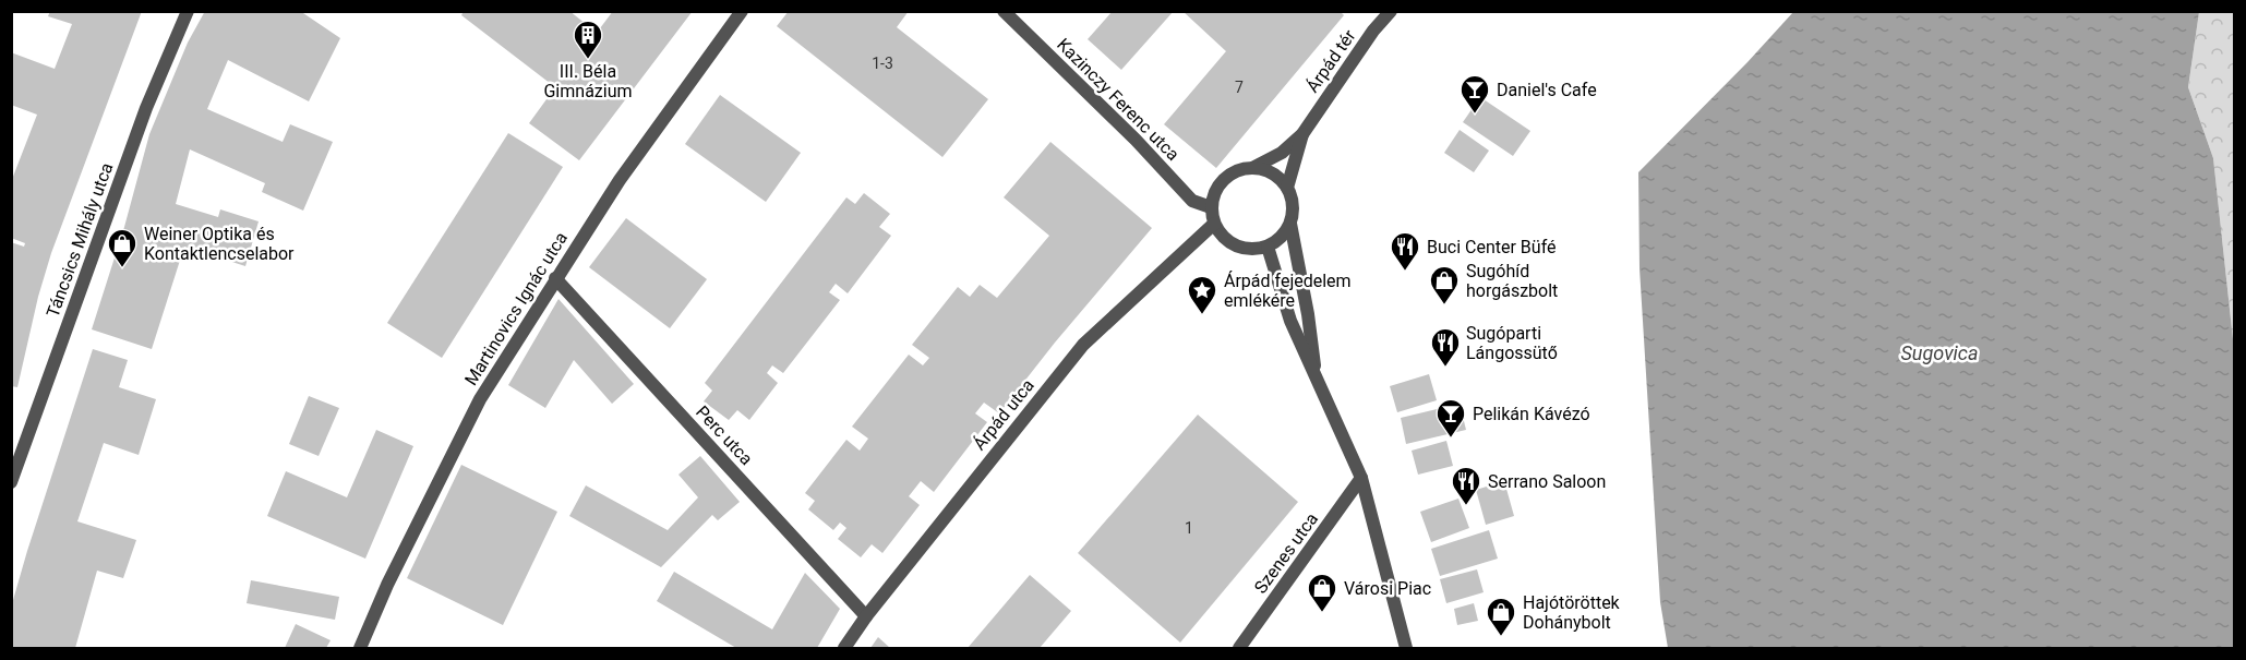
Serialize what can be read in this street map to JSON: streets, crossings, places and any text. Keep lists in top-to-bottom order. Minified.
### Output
{"streets":{"street":["Árpád tér","Kazinczy Ferenc utca","Táncsics Mihály utca","Martinovics Ignác utca","Árpád utca","Perc utca","Szenes utca"]},"crossings":[["Árpád tér","Kazinczy Ferenc utca"],["Árpád tér","Árpád utca"],["Kazinczy Ferenc utca","Árpád utca"],["Martinovics Ignác utca","Perc utca"],["Árpád utca","Perc utca"]],"water":["Sugovica"],"places":{"building":["III. Béla Gimnázium"],"bar":["Daniel's Cafe","Pelikán Kávézó"],"shop":["Weiner Optika és Kontaktlencselabor","Sugóhíd horgászbolt","Városi Piac","Hajótöröttek Dohánybolt"],"restaurant":["Buci Center Büfé","Sugóparti Lángossütő","Serrano Saloon"],"place":["Árpád fejedelem emlékére"]},"house_numbers":["1-3","7","1"]}
